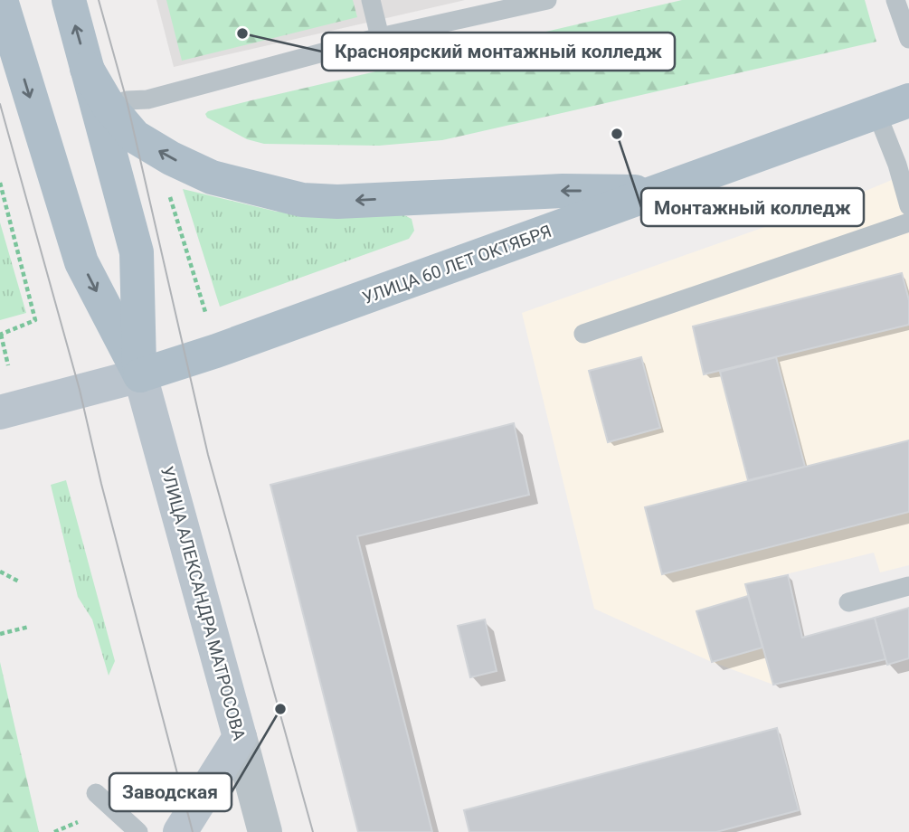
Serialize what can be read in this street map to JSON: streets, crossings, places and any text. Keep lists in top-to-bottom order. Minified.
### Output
{"streets":{"main road":["УЛИЦА 60 ЛЕТ ОКТЯБРЯ","УЛИЦА АЛЕКСАНДРА МАТРОСОВА"]},"crossings":[["УЛИЦА 60 ЛЕТ ОКТЯБРЯ","УЛИЦА АЛЕКСАНДРА МАТРОСОВА"]],"places":["Красноярский монтажный колледж","Монтажный колледж","Заводская"]}
